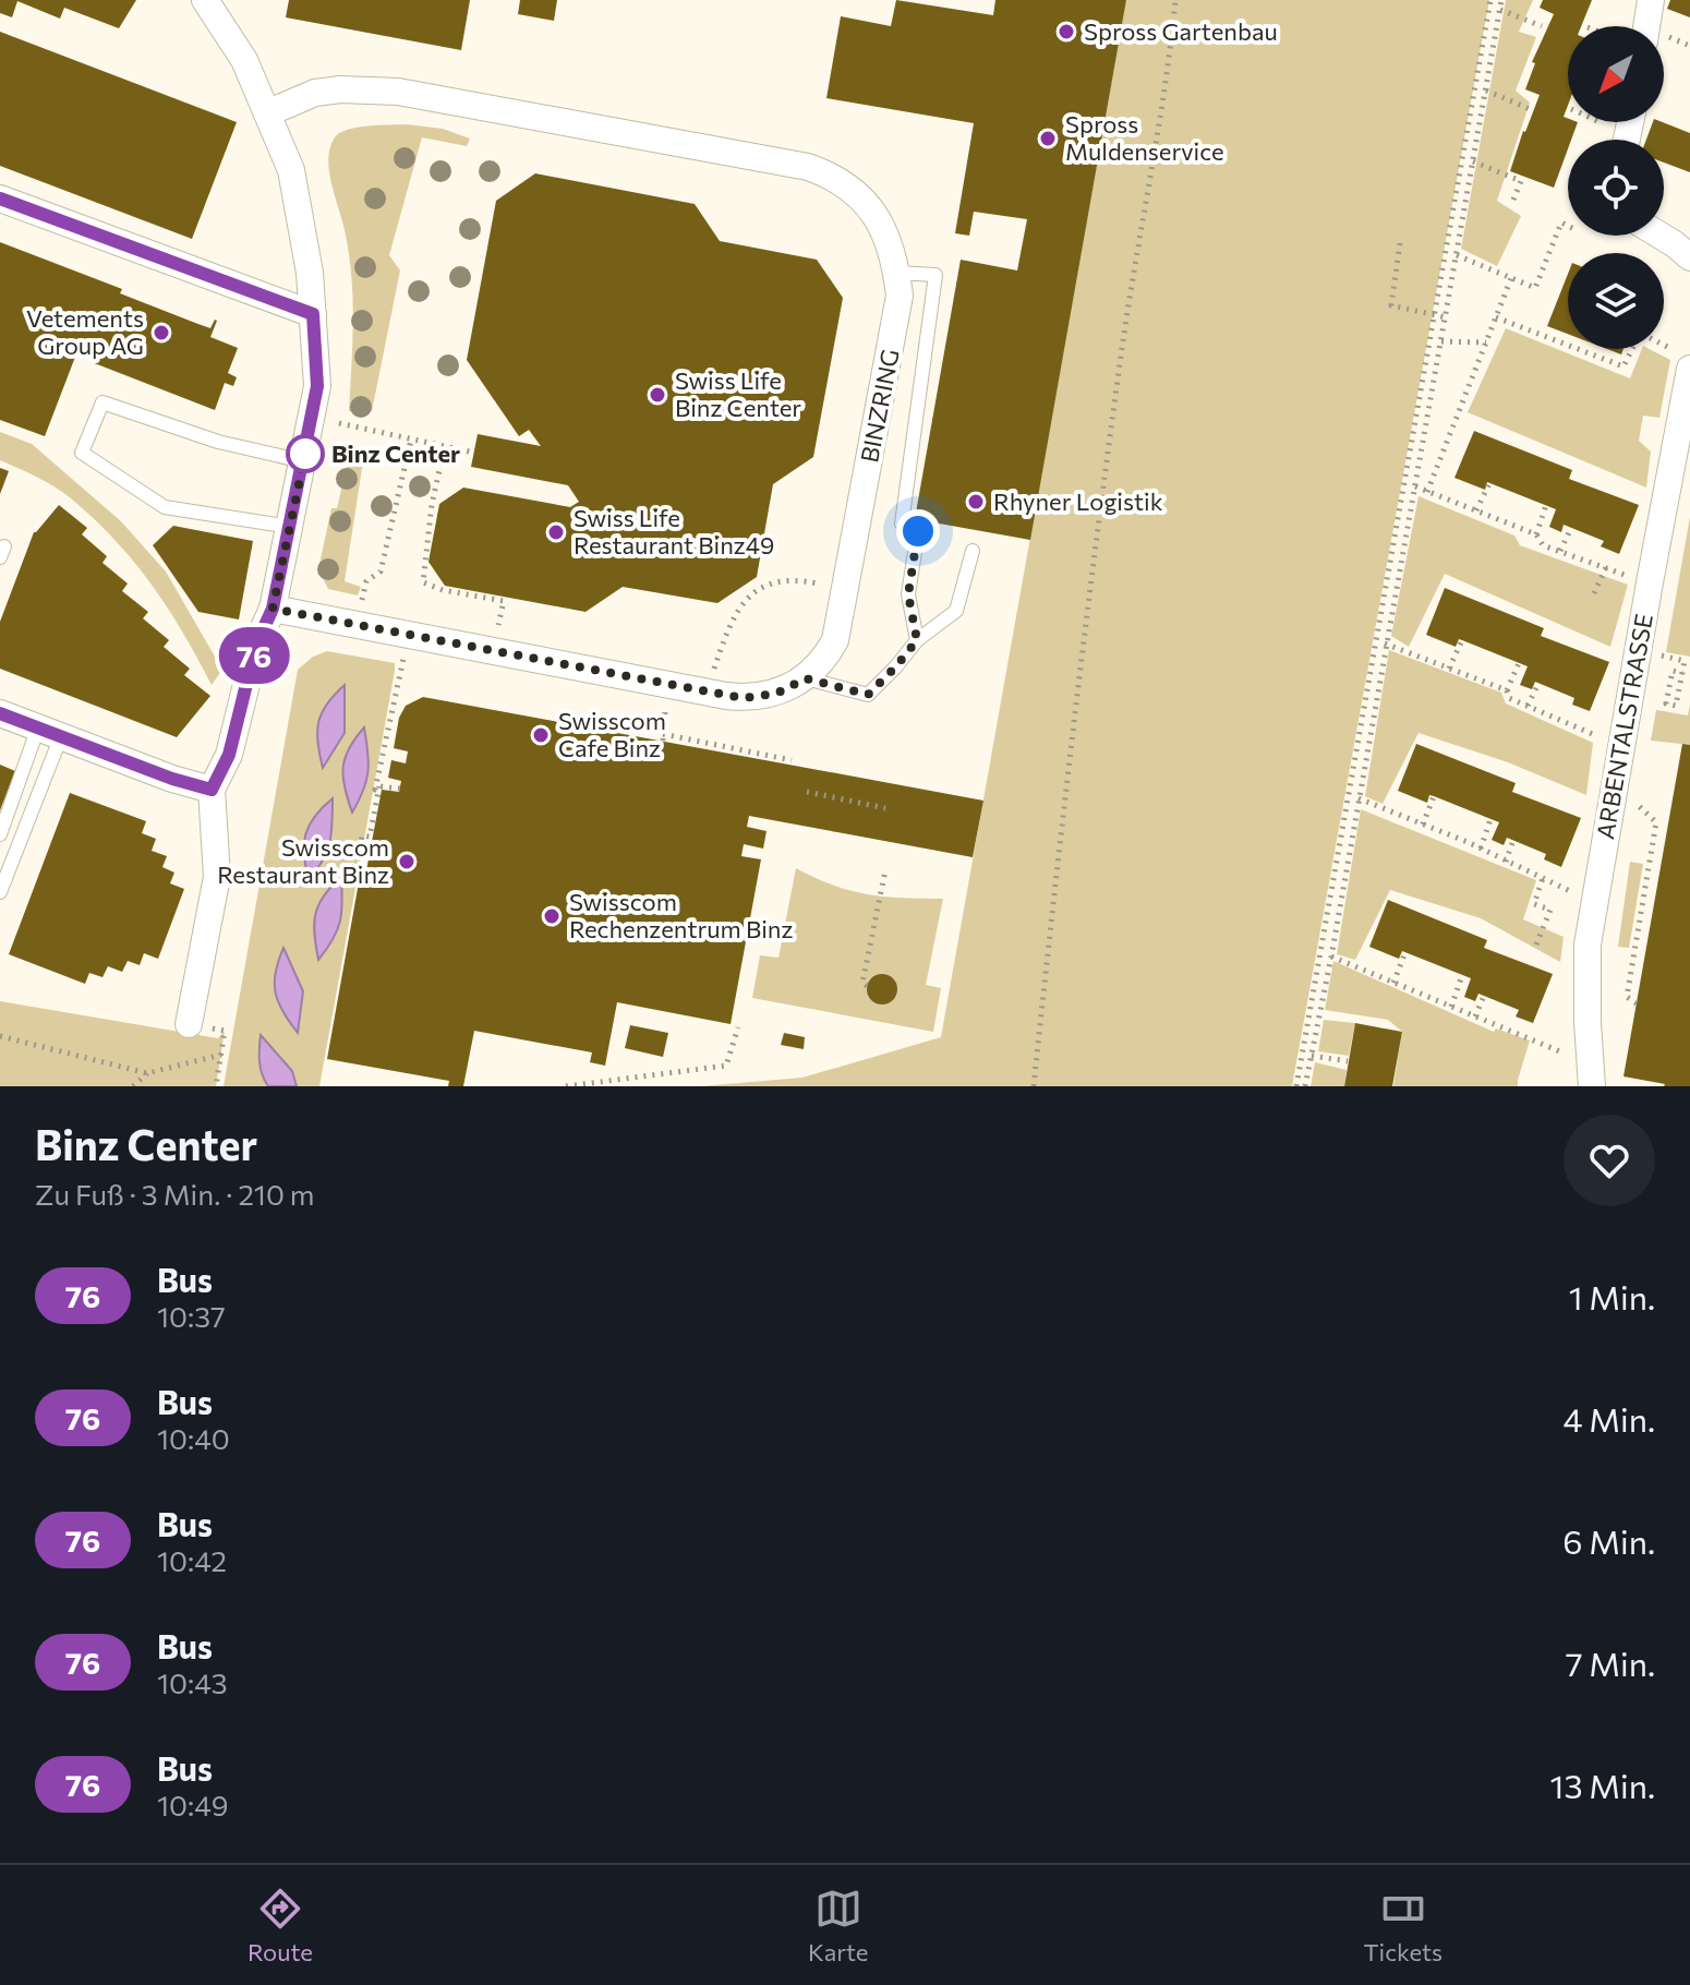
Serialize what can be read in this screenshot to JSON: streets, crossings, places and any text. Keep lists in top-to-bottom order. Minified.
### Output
{"streets":{"street":["BINZRING","ARBENTALSTRASSE"]},"places":["Spross Gartenbau","Spross Muldenservice","Vetements Group AG","Swiss Life Binz Center","Binz Center","Rhyner Logistik","Swiss Life Restaurant Binz49","Swisscom Cafe Binz","Swisscom Restaurant Binz","Swisscom Rechenzentrum Binz"],"lines":["bus line 76"],"north":"bottom left","page":{"on_map":"76","heading":["Binz Center","Zu Fuß · 3 Min. · 210 m"],"list":[{"mark":"76","name":"Bus","note":"10:37","value":"1 Min."},{"mark":"76","name":"Bus","note":"10:40","value":"4 Min."},{"mark":"76","name":"Bus","note":"10:42","value":"6 Min."},{"mark":"76","name":"Bus","note":"10:43","value":"7 Min."},{"mark":"76","name":"Bus","note":"10:49","value":"13 Min."}],"tabs":["Route","Karte","Tickets"]}}
